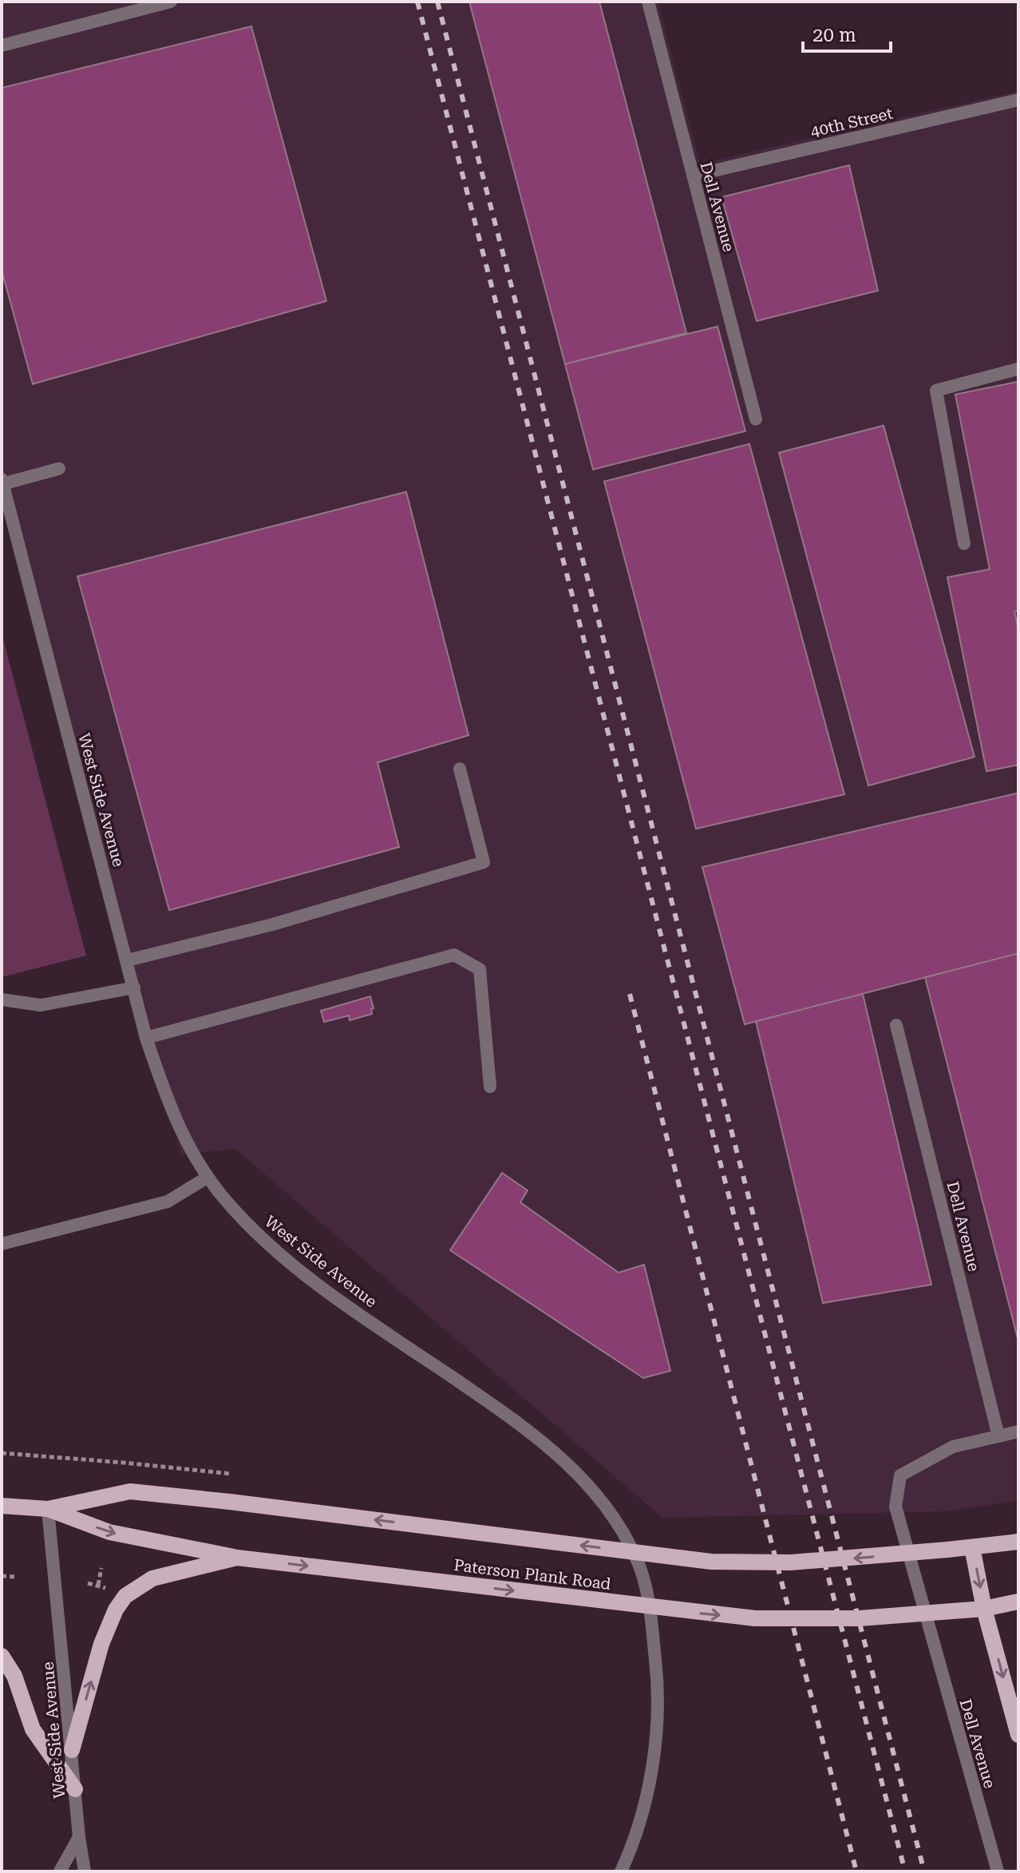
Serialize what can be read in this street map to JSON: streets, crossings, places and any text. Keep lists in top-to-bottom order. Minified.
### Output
{"streets":{"main road":["Paterson Plank Road"],"street":["40th Street","Dell Avenue","West Side Avenue"]},"crossings":[["40th Street","Dell Avenue"],["West Side Avenue","Paterson Plank Road"]],"scale_bar":"20 m"}
